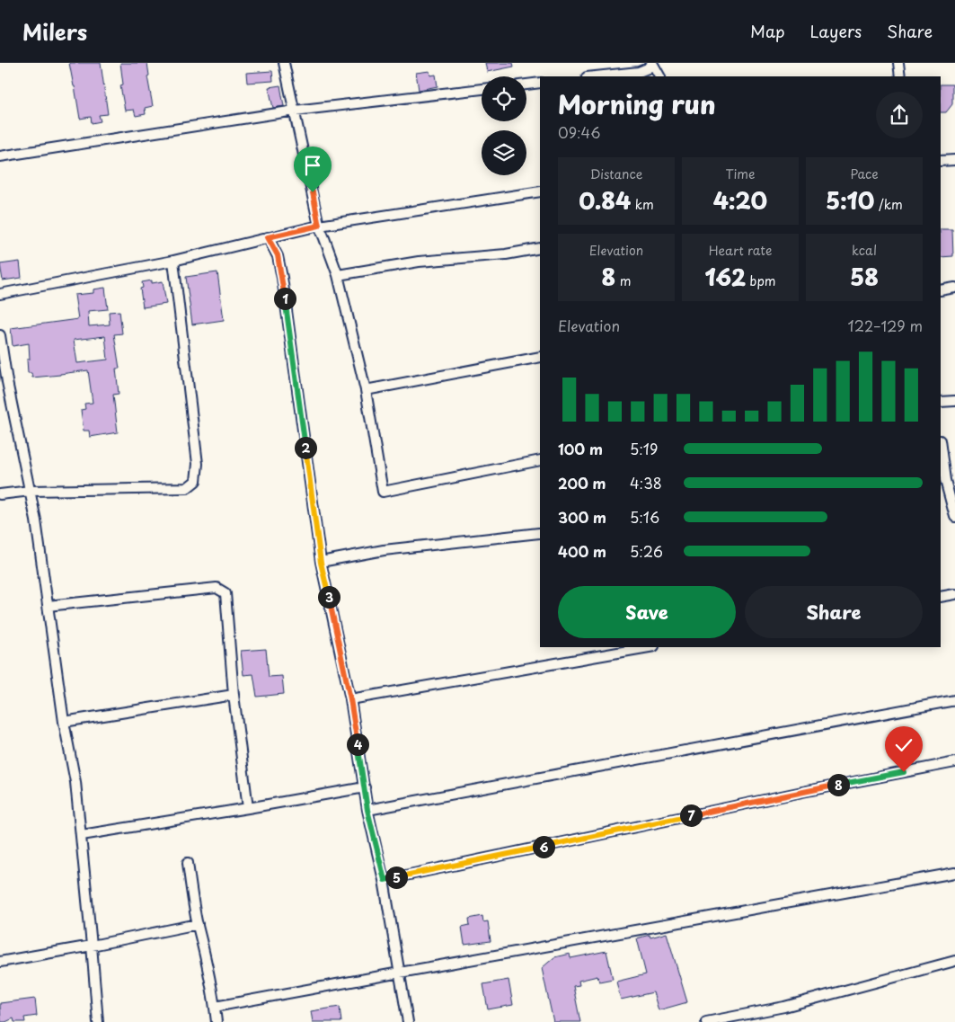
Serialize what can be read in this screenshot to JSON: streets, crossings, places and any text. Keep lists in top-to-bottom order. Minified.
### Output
{"page":{"header":"Milers","nav":["Map","Layers","Share"],"heading":["Morning run","09:46"],"stats":[["Distance","0.84 km"],["Time","4:20"],["Pace","5:10 /km"],["Elevation","8 m"],["Heart rate","162 bpm"],["kcal","58"]],"pins":["1","2","3","4","8","7","6","5"],"chart":["Elevation","122–129 m"],"list":[{"name":"100 m","note":"5:19"},{"name":"200 m","note":"4:38"},{"name":"300 m","note":"5:16"},{"name":"400 m","note":"5:26"}],"buttons":["Save","Share"]}}
